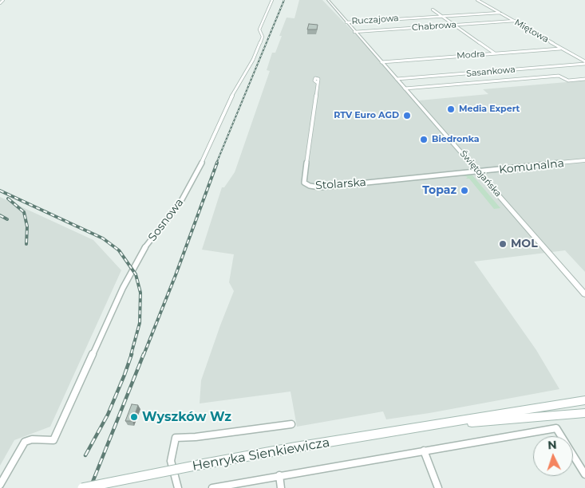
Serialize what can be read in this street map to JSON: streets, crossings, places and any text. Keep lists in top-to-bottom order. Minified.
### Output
{"streets":{"main road":["Henryka Sienkiewicza"],"street":["Ruczajowa","Chabrowa","Miętowa","Modra","Sasankowa","Komunalna","Świętojańska","Stolarska","Sosnowa"]},"crossings":[["Ruczajowa","Miętowa"],["Ruczajowa","Świętojańska"],["Chabrowa","Miętowa"],["Chabrowa","Świętojańska"],["Miętowa","Modra"],["Miętowa","Sasankowa"],["Modra","Świętojańska"],["Sasankowa","Świętojańska"],["Komunalna","Świętojańska"],["Komunalna","Stolarska"],["Świętojańska","Stolarska"]],"places":["Media Expert","RTV Euro AGD","Biedronka","Topaz","MOL","Wyszków Wz"],"north":"top"}
